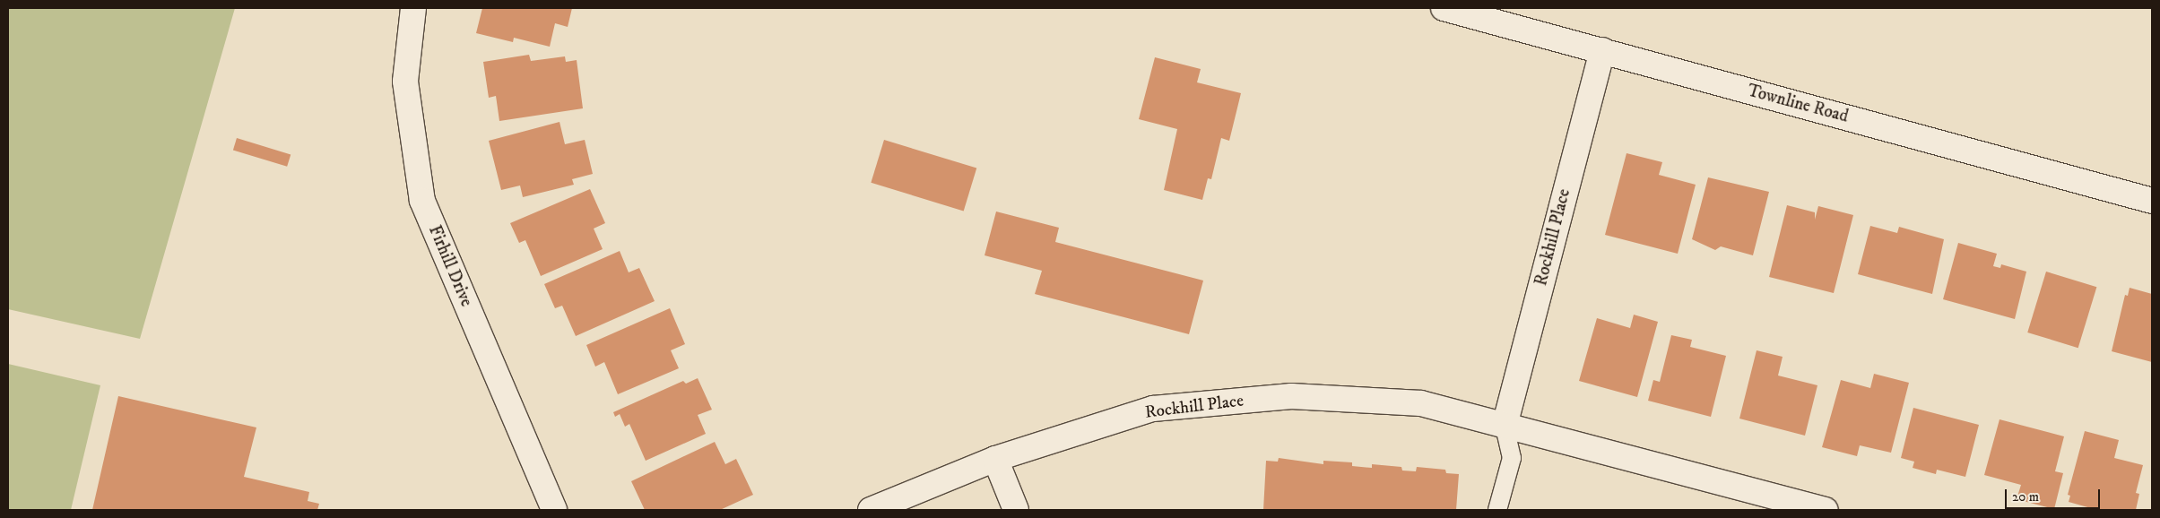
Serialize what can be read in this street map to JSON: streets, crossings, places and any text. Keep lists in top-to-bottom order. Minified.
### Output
{"streets":{"street":["Townline Road","Rockhill Place","Firhill Drive"]},"crossings":[["Townline Road","Rockhill Place"]],"scale_bar":"20 m"}
